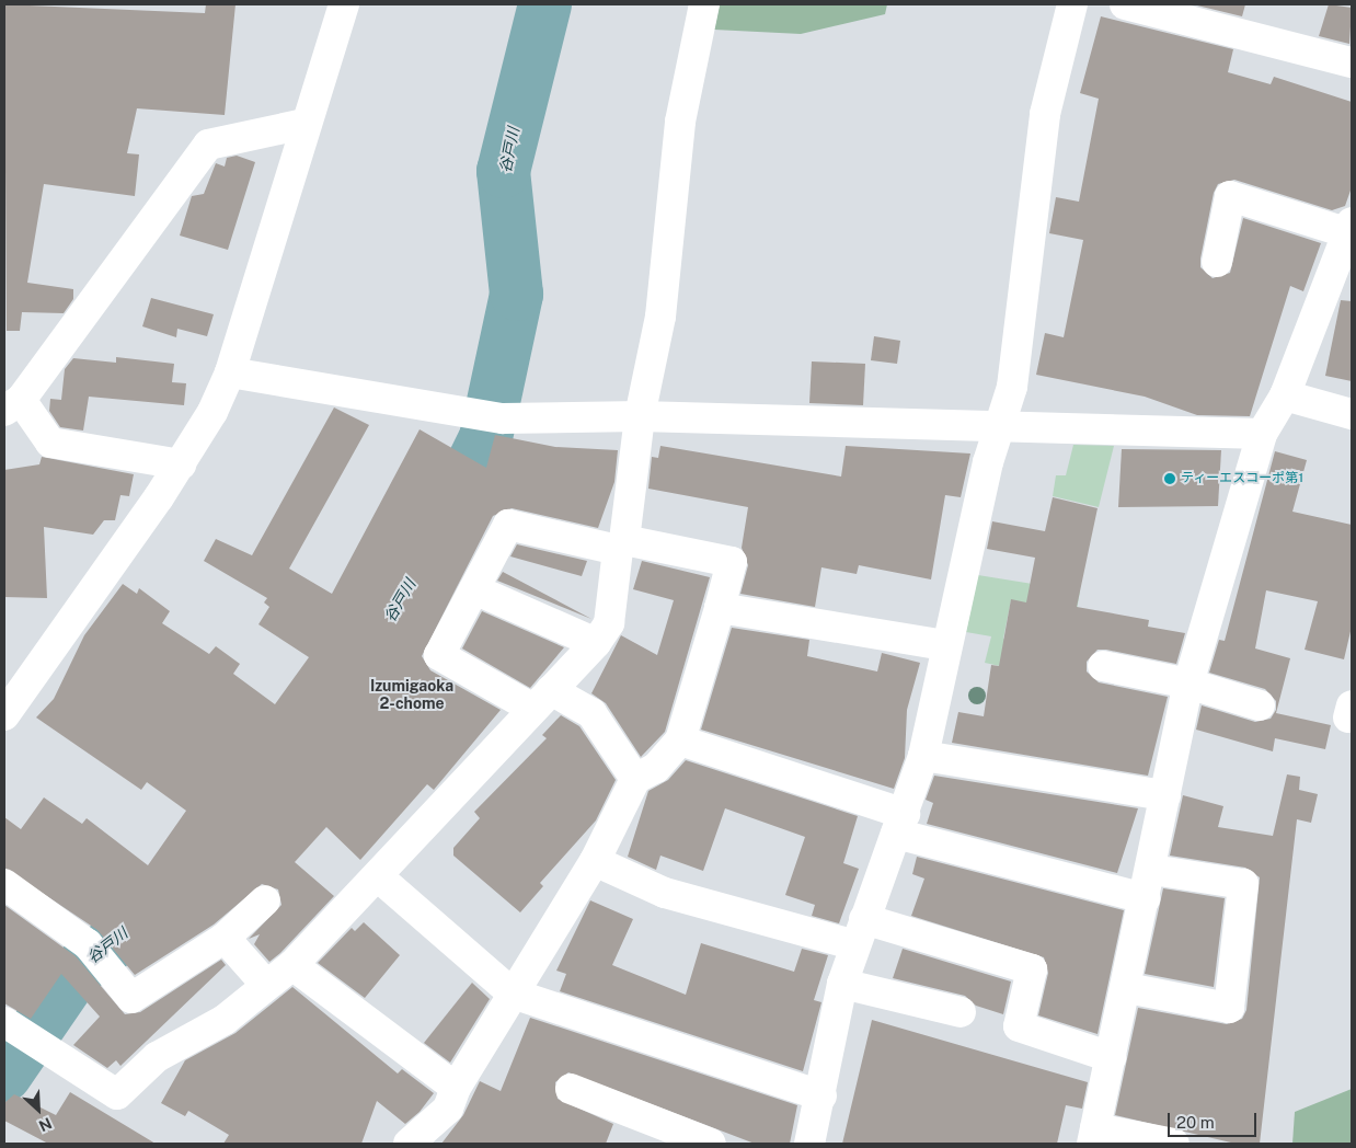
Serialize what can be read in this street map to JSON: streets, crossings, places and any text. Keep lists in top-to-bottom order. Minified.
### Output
{"districts":["Izumigaoka 2-chome"],"water":["谷戸川"],"places":["ティーエスコーポ第1"],"scale_bar":"20 m","north":"bottom right"}
